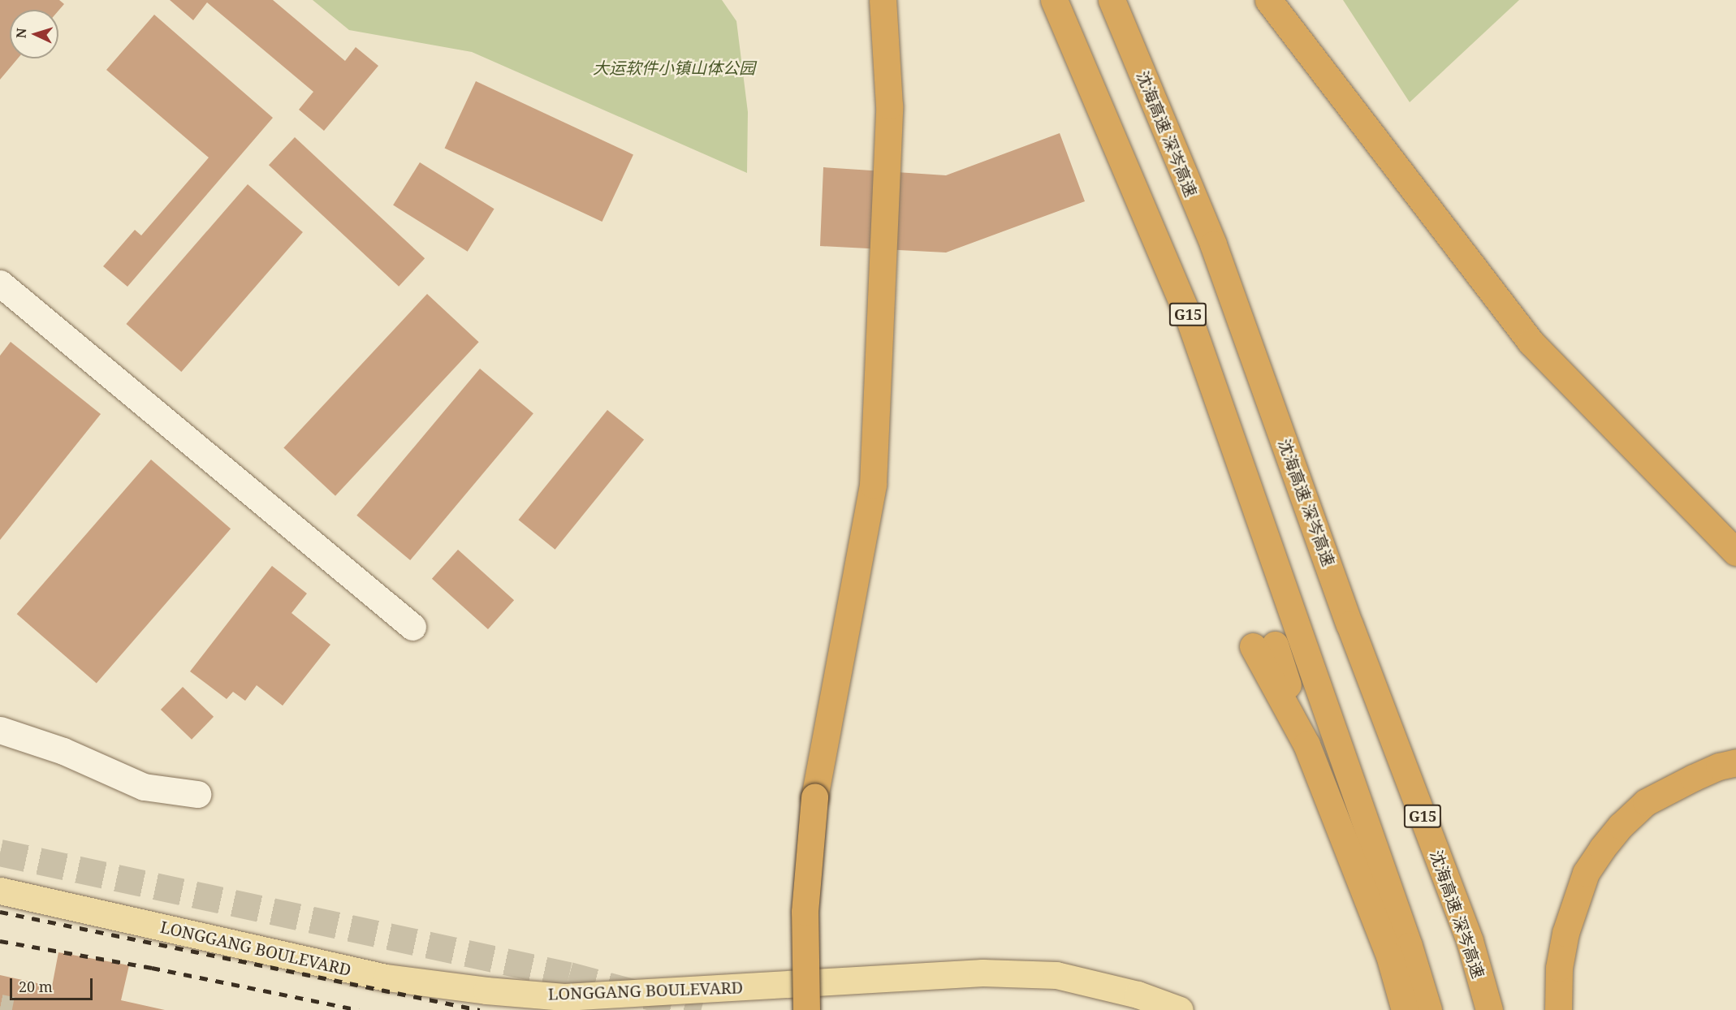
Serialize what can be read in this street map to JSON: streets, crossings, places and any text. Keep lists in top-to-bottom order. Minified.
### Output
{"streets":{"highway":["沈海高速 深岑高速","G15"],"main road":["LONGGANG BOULEVARD"]},"parks":["大运软件小镇山体公园"],"scale_bar":"20 m","north":"left"}
